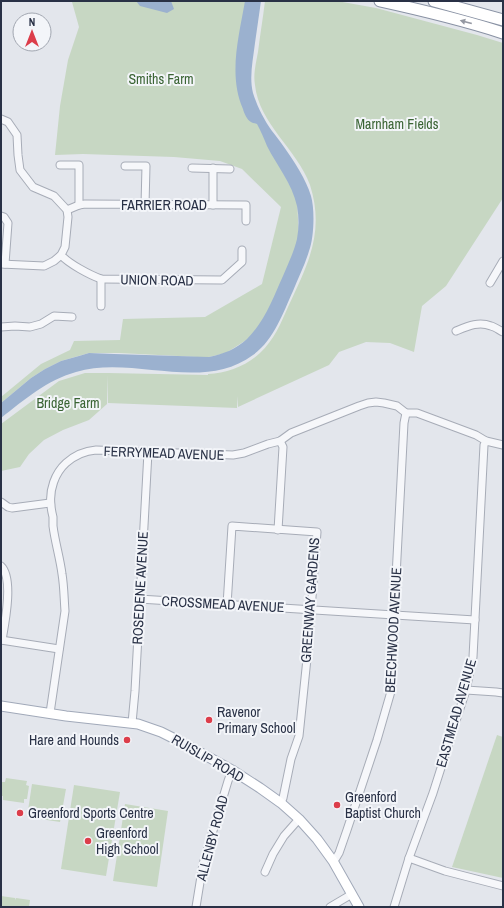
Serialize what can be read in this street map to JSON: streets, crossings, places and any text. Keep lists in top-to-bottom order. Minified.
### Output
{"streets":{"main road":["RUISLIP ROAD"],"street":["FARRIER ROAD","UNION ROAD","FERRYMEAD AVENUE","ROSEDENE AVENUE","GREENWAY GARDENS","CROSSMEAD AVENUE","BEECHWOOD AVENUE","EASTMEAD AVENUE","ALLENBY ROAD"]},"crossings":[["FERRYMEAD AVENUE","ROSEDENE AVENUE"],["FERRYMEAD AVENUE","BEECHWOOD AVENUE"],["FERRYMEAD AVENUE","EASTMEAD AVENUE"],["FERRYMEAD AVENUE","RUISLIP ROAD"],["ROSEDENE AVENUE","CROSSMEAD AVENUE"],["ROSEDENE AVENUE","RUISLIP ROAD"],["GREENWAY GARDENS","CROSSMEAD AVENUE"],["GREENWAY GARDENS","RUISLIP ROAD"],["CROSSMEAD AVENUE","BEECHWOOD AVENUE"],["CROSSMEAD AVENUE","EASTMEAD AVENUE"],["BEECHWOOD AVENUE","RUISLIP ROAD"],["RUISLIP ROAD","ALLENBY ROAD"]],"parks":["Smiths Farm","Marnham Fields","Bridge Farm"],"places":["Ravenor Primary School","Hare and Hounds","Greenford Baptist Church","Greenford Sports Centre","Greenford High School"],"north":"top"}
